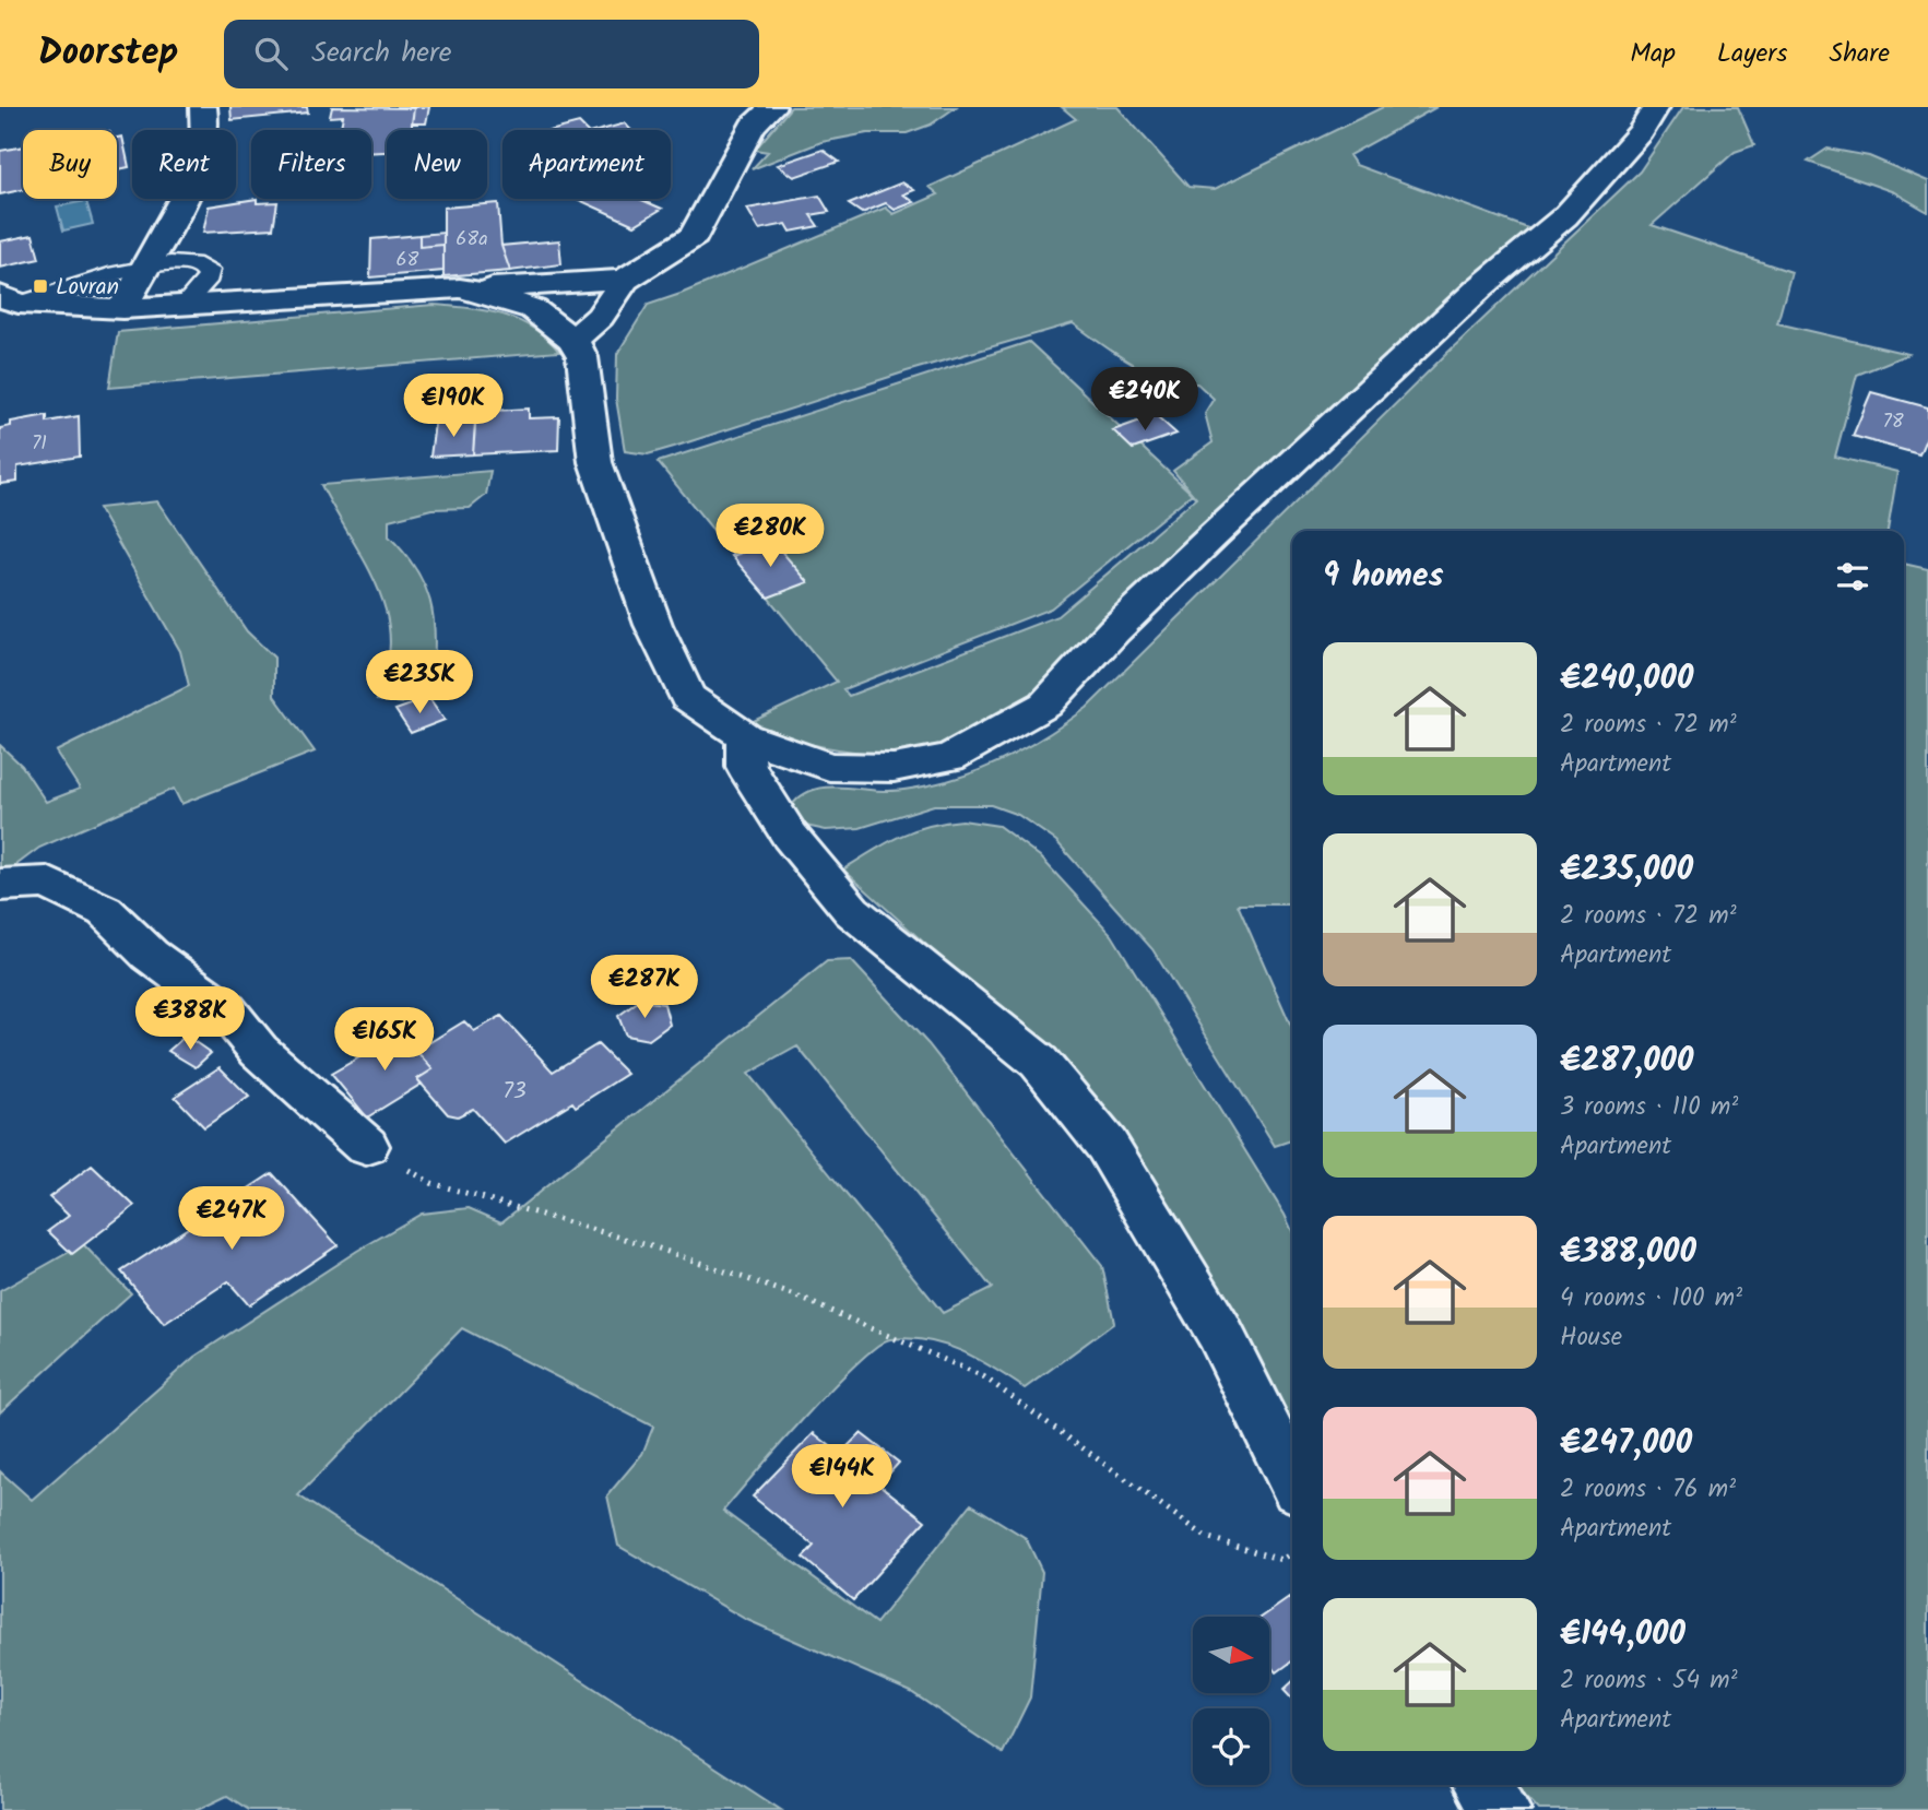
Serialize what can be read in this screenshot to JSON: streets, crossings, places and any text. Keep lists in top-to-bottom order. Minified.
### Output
{"places":{"transit":["Lovran"]},"house_numbers":["68a","68","78","71","73"],"north":"right","page":{"header":"Doorstep","search":"Search here","nav":["Map","Layers","Share"],"chip":["Buy","Rent","Filters","New","Apartment"],"price":["€240K","€190K","€280K","€235K","€287K","€388K","€165K","€247K","€144K"],"heading":"9 homes","list":[{"name":"€240,000","note":"2 rooms · 72 m² · Apartment"},{"name":"€235,000","note":"2 rooms · 72 m² · Apartment"},{"name":"€287,000","note":"3 rooms · 110 m² · Apartment"},{"name":"€388,000","note":"4 rooms · 100 m² · House"},{"name":"€247,000","note":"2 rooms · 76 m² · Apartment"},{"name":"€144,000","note":"2 rooms · 54 m² · Apartment"}]}}
